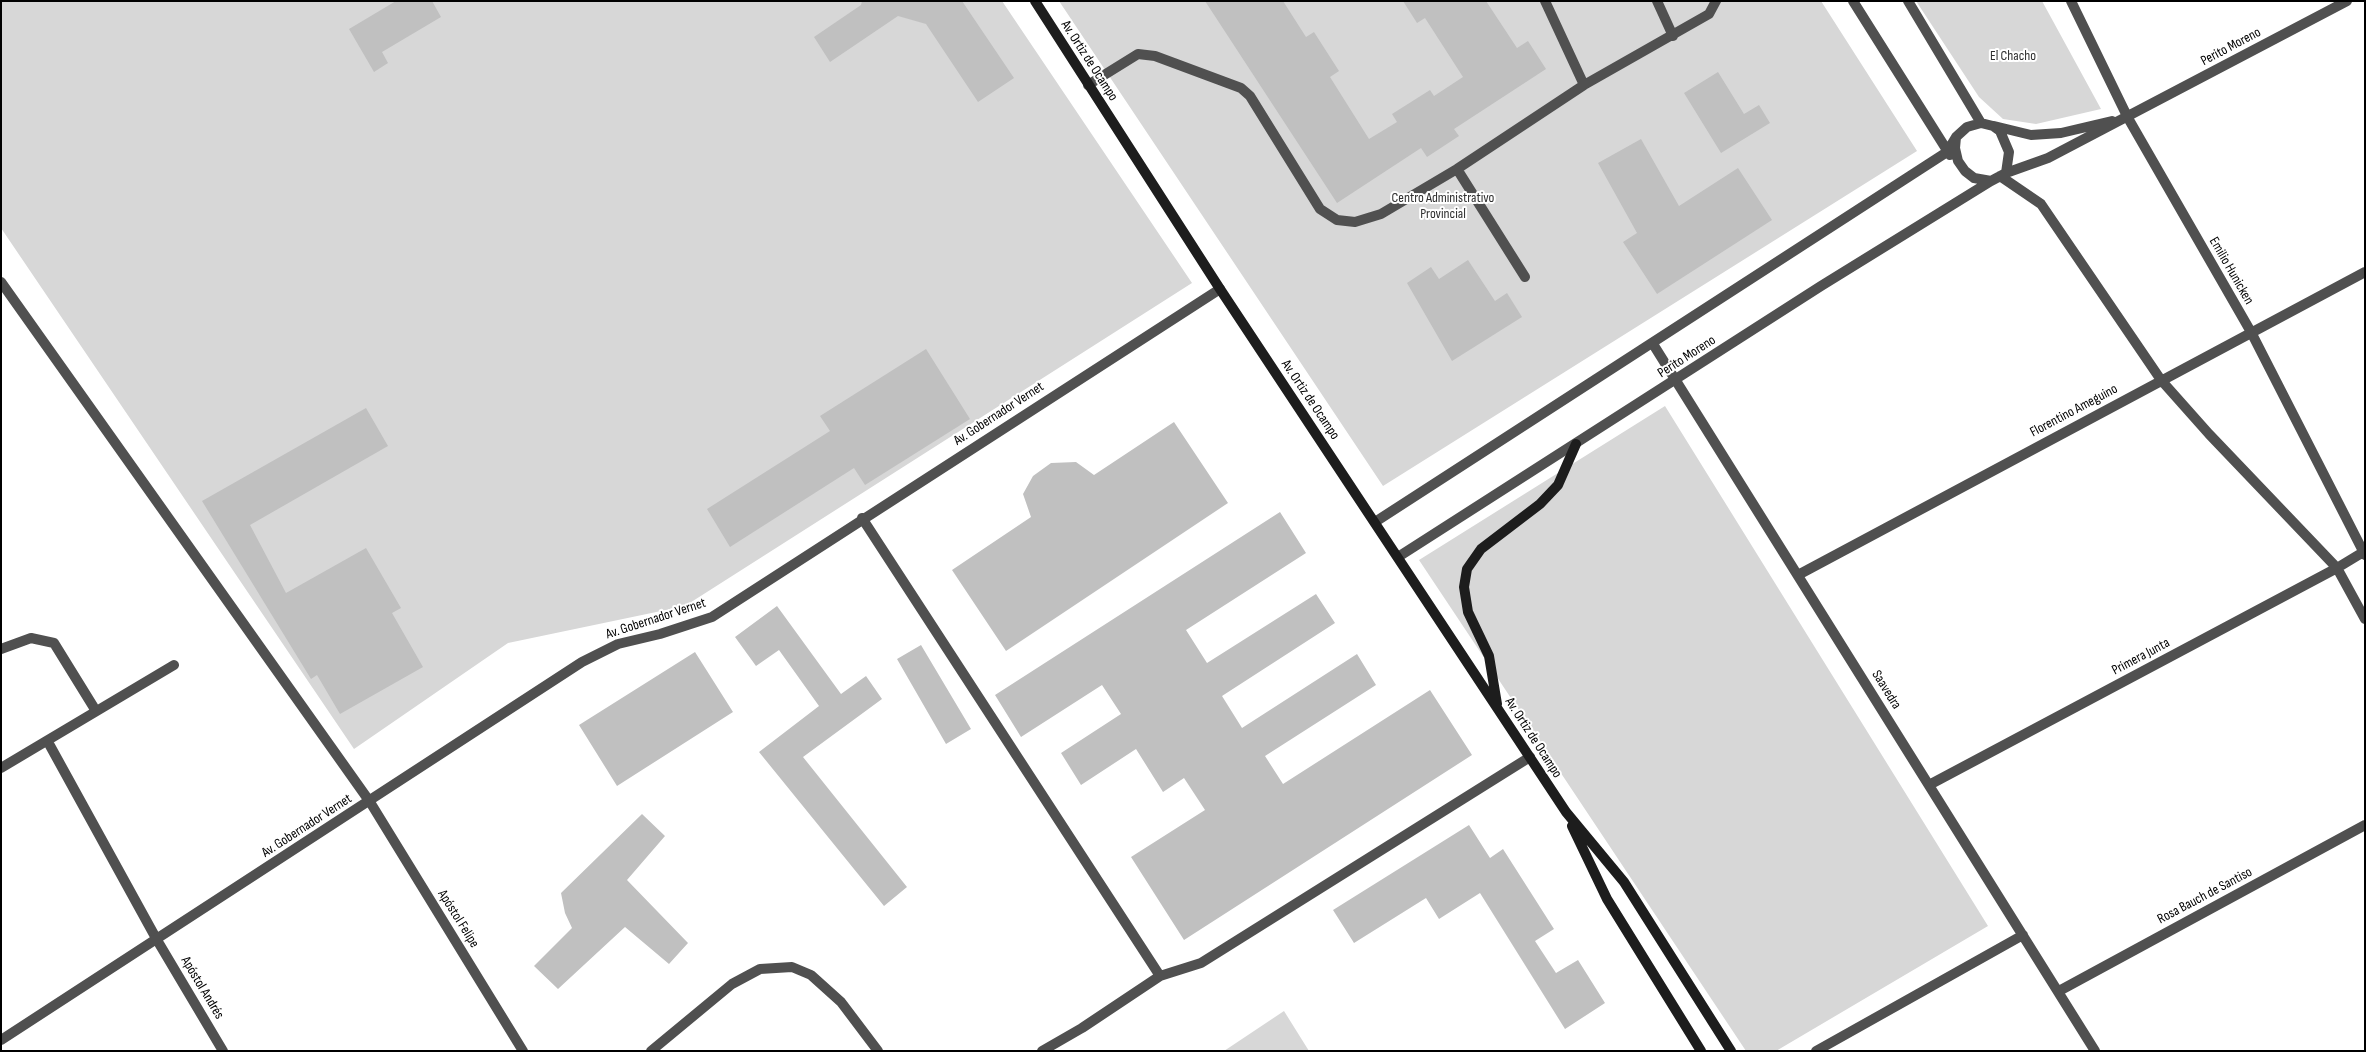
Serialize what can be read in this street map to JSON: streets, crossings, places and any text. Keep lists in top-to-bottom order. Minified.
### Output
{"streets":{"main road":["Av. Ortiz de Ocampo"],"street":["Perito Moreno","Emilio Hunicken","Florentino Ameguino","Av. Gobernador Vernet","Primera Junta","Saavedra","Rosa Bauch de Santiso","Apóstol Felipe","Apóstol Andrés"]},"crossings":[["Perito Moreno","Av. Ortiz de Ocampo"],["Perito Moreno","Emilio Hunicken"],["Perito Moreno","Saavedra"],["Av. Ortiz de Ocampo","Av. Gobernador Vernet"],["Emilio Hunicken","Florentino Ameguino"],["Emilio Hunicken","Primera Junta"],["Florentino Ameguino","Saavedra"],["Av. Gobernador Vernet","Apóstol Felipe"],["Av. Gobernador Vernet","Apóstol Andrés"],["Primera Junta","Saavedra"],["Saavedra","Rosa Bauch de Santiso"]],"parks":["El Chacho","Centro Administrativo Provincial"]}
